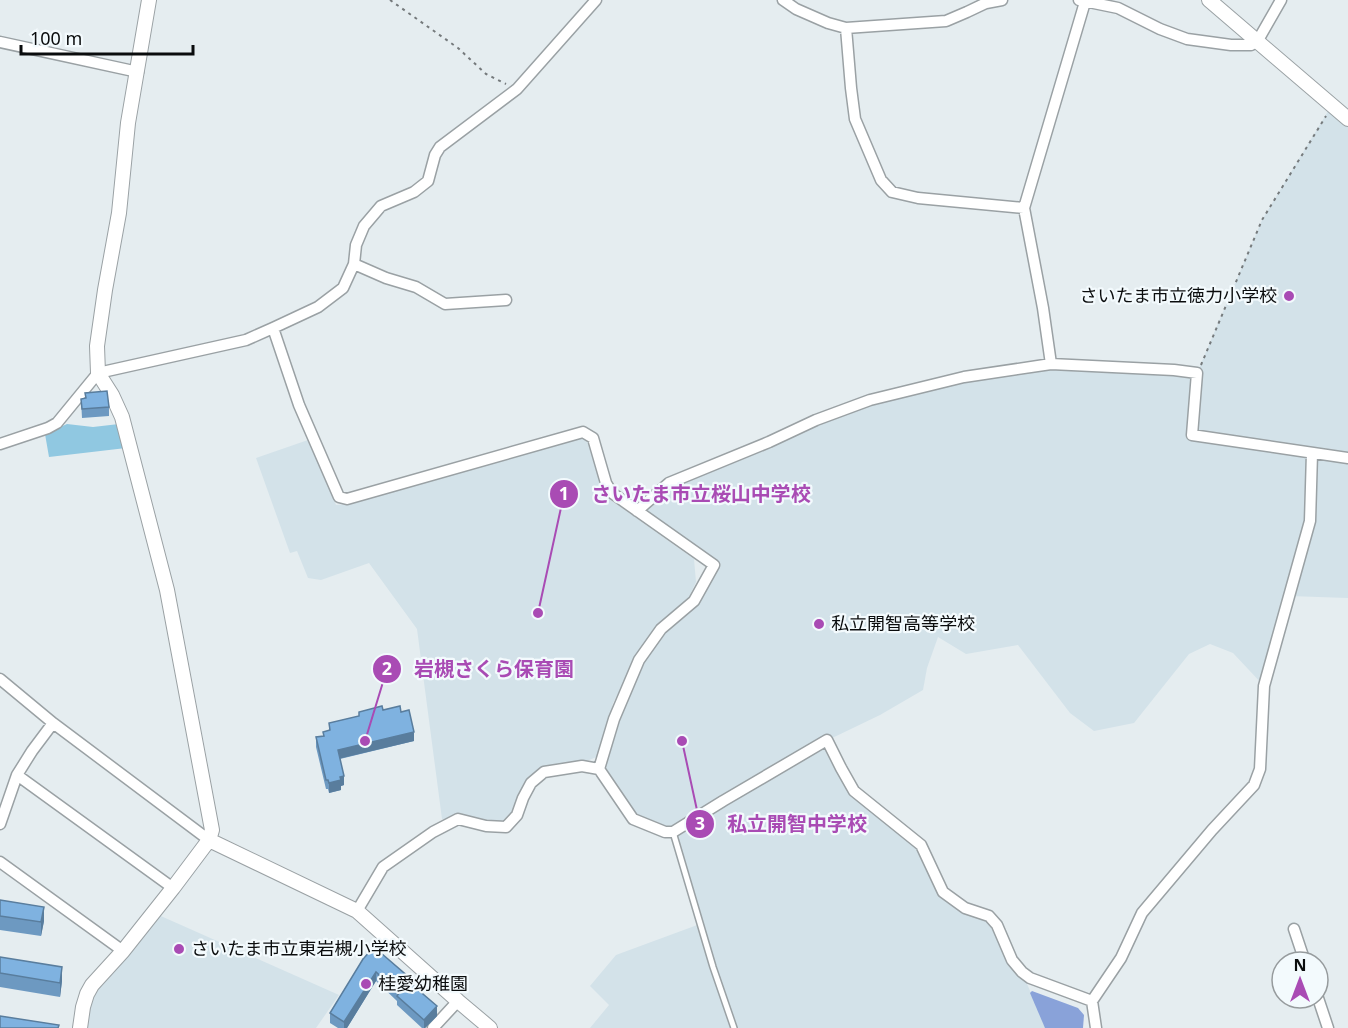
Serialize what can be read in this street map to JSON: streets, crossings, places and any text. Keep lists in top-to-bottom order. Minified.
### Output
{"places":["さいたま市立徳力小学校","さいたま市立桜山中学校","私立開智高等学校","岩槻さくら保育園","私立開智中学校","さいたま市立東岩槻小学校","桂愛幼稚園"],"scale_bar":"100 m","north":"top"}
